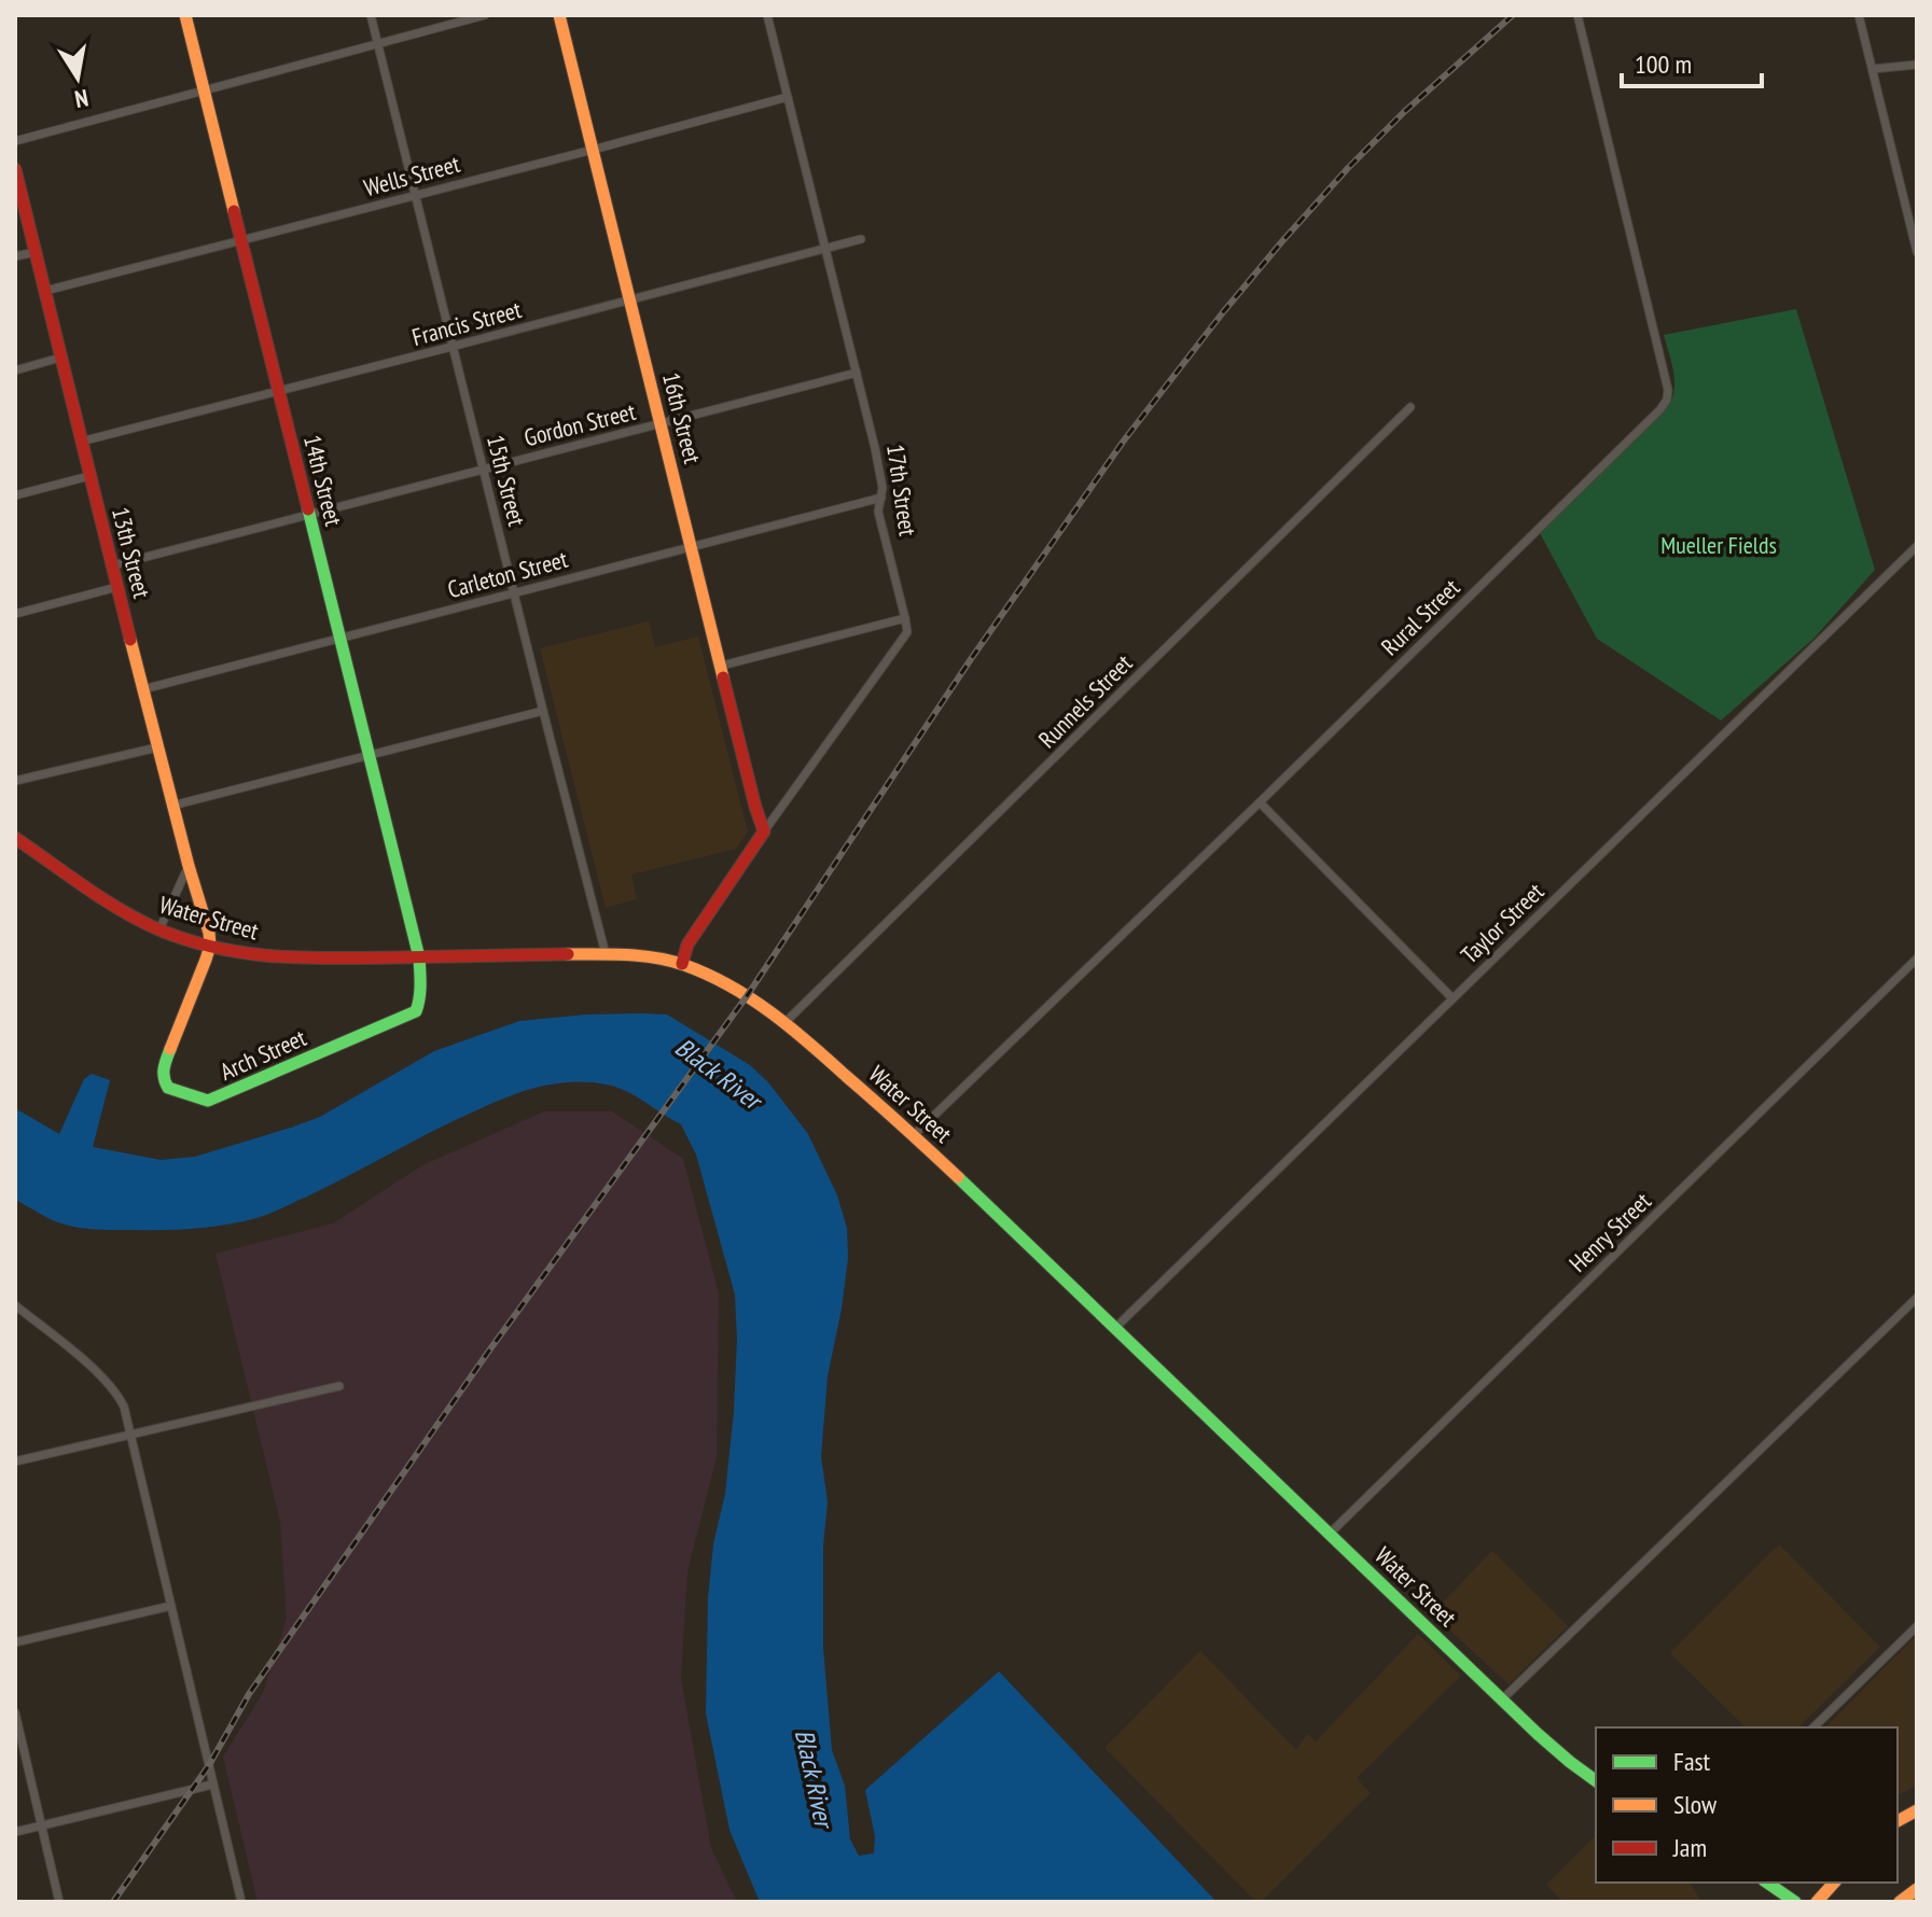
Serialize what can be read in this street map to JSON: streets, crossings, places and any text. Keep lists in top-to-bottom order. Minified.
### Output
{"streets":{"main road":["16th Street","14th Street","13th Street","Water Street","Arch Street"],"street":["Wells Street","Francis Street","Gordon Street","15th Street","17th Street","Carleton Street","Rural Street","Runnels Street","Taylor Street","Henry Street"]},"crossings":[["Wells Street","16th Street"],["Wells Street","14th Street"],["Wells Street","15th Street"],["Wells Street","17th Street"],["Wells Street","13th Street"],["Francis Street","16th Street"],["Francis Street","14th Street"],["Francis Street","15th Street"],["Francis Street","17th Street"],["Francis Street","13th Street"],["16th Street","Gordon Street"],["16th Street","Carleton Street"],["Gordon Street","14th Street"],["Gordon Street","15th Street"],["Gordon Street","17th Street"],["Gordon Street","13th Street"],["14th Street","Carleton Street"],["14th Street","Water Street"],["14th Street","Arch Street"],["15th Street","Carleton Street"],["15th Street","Water Street"],["17th Street","Carleton Street"],["13th Street","Carleton Street"],["13th Street","Water Street"],["13th Street","Arch Street"],["Rural Street","Water Street"],["Runnels Street","Water Street"],["Water Street","Taylor Street"],["Water Street","Arch Street"],["Water Street","Henry Street"]],"water":["Black River"],"parks":["Mueller Fields"],"legend":["Fast","Slow","Jam"],"scale_bar":"100 m","north":"bottom"}
